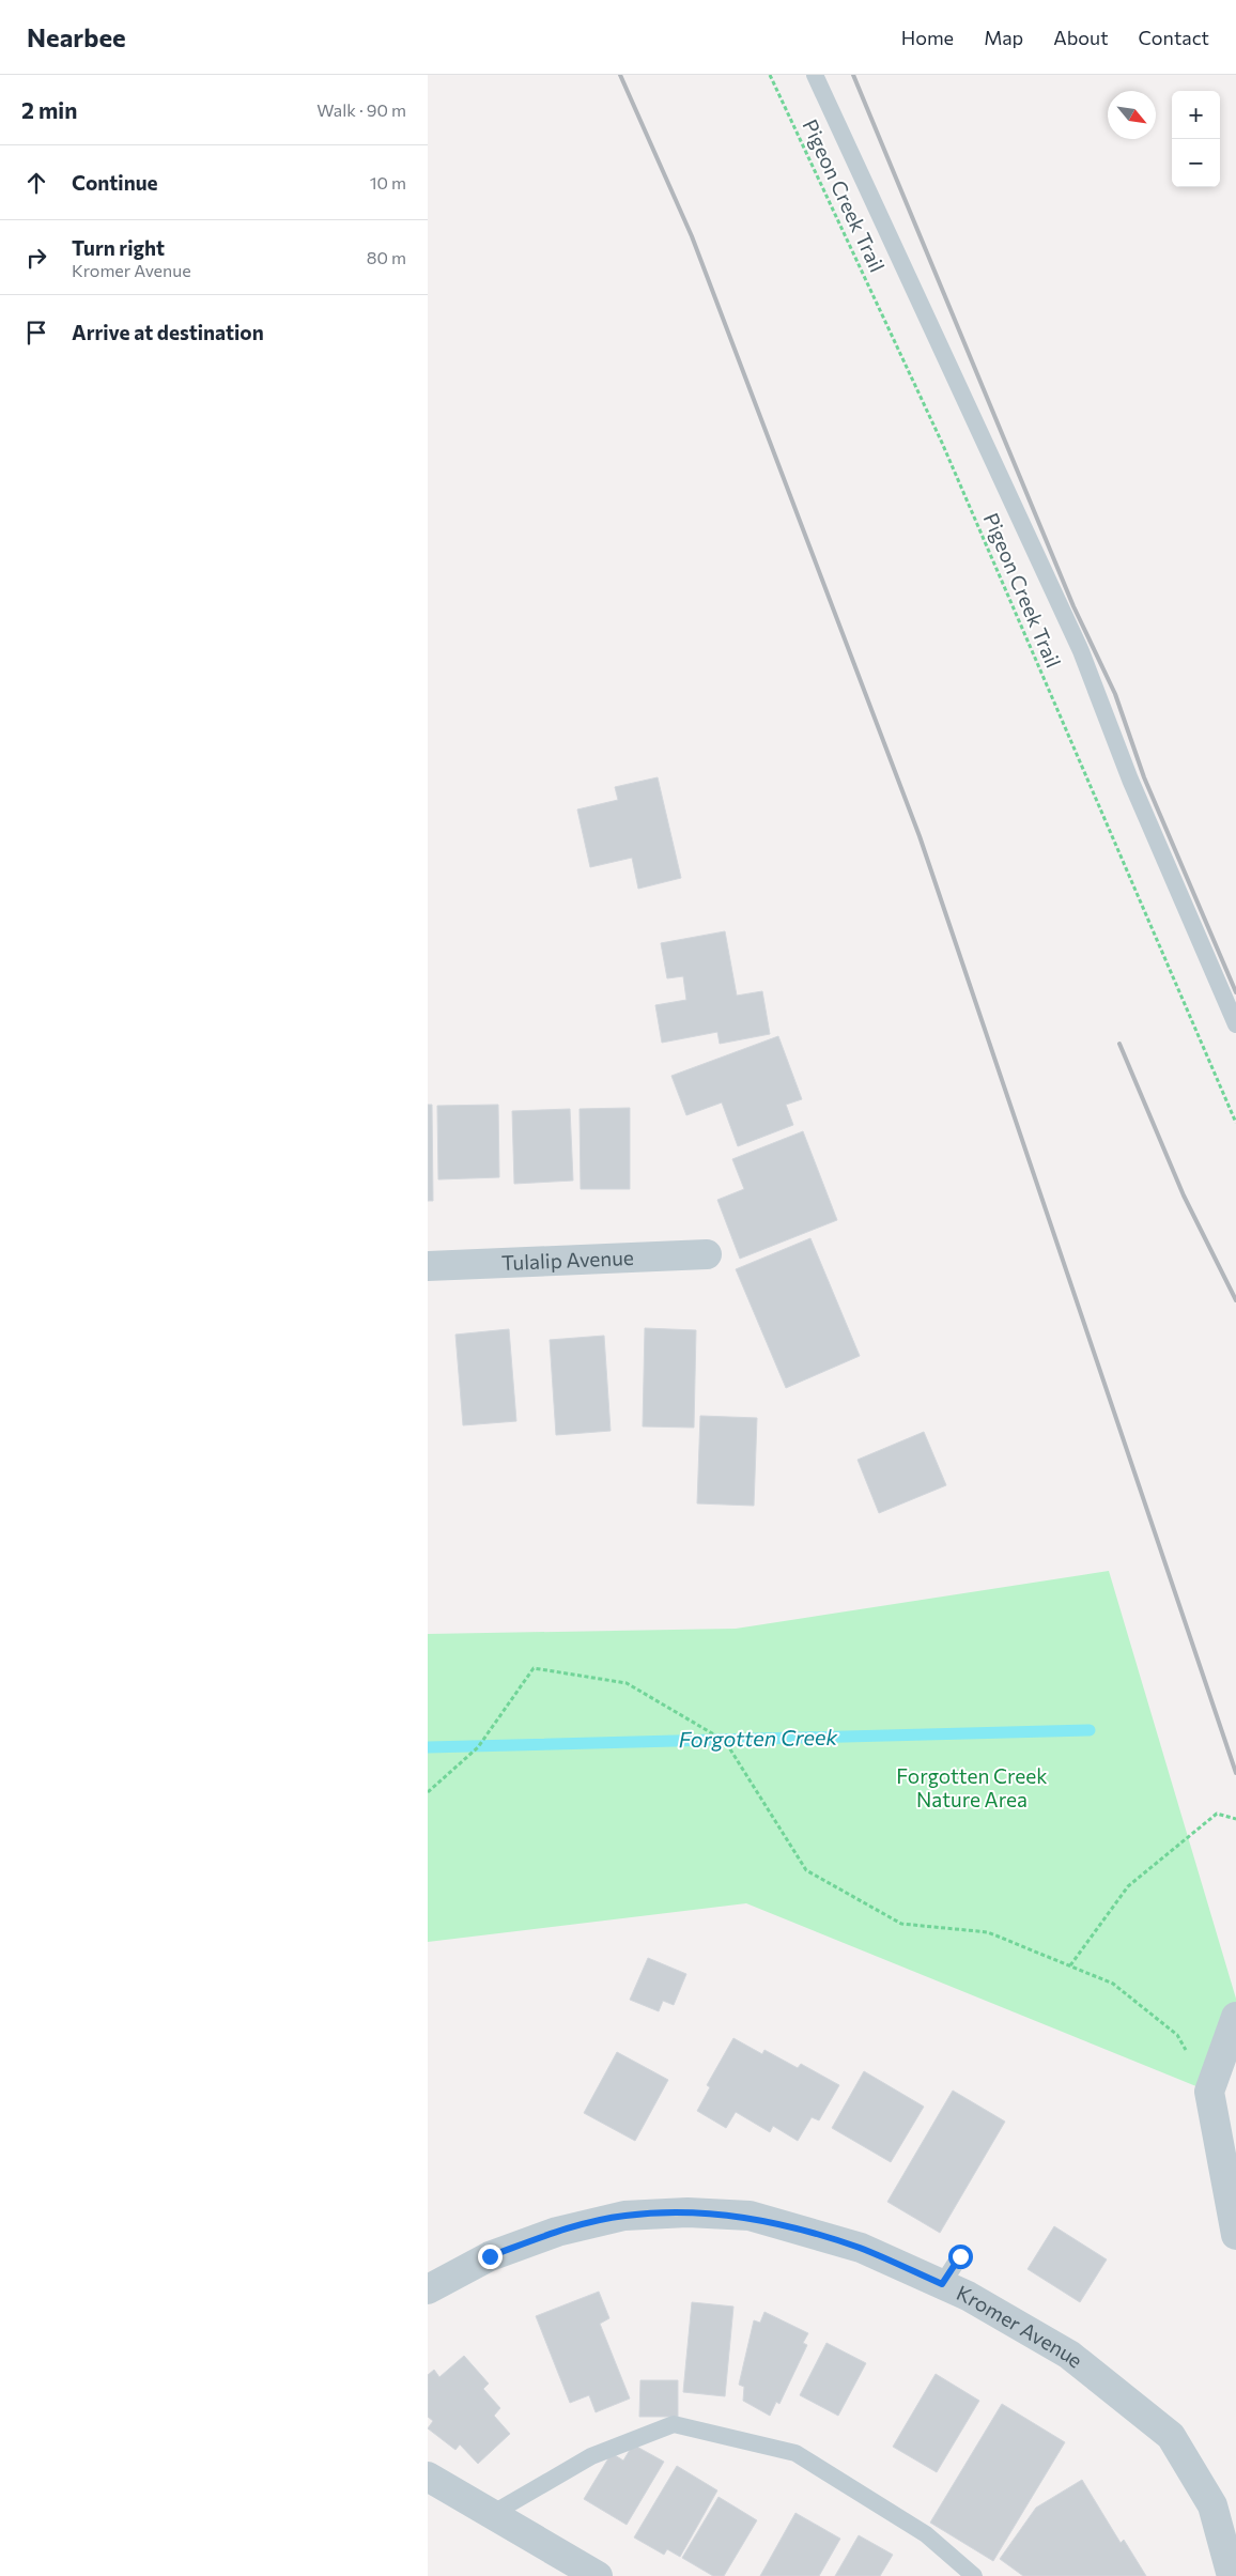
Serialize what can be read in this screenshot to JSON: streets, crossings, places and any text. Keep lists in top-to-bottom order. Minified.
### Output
{"streets":{"street":["Tulalip Avenue","Kromer Avenue"],"path":["Pigeon Creek Trail"]},"water":["Forgotten Creek"],"parks":["Forgotten Creek Nature Area"],"north":"bottom right","page":{"header":"Nearbee","nav":["Home","Map","About","Contact"],"heading":["2 min","Walk · 90 m"],"map_buttons":["+","−"],"list":[["Continue","10 m"],["Turn right","Kromer Avenue","80 m"],"Arrive at destination"]}}
